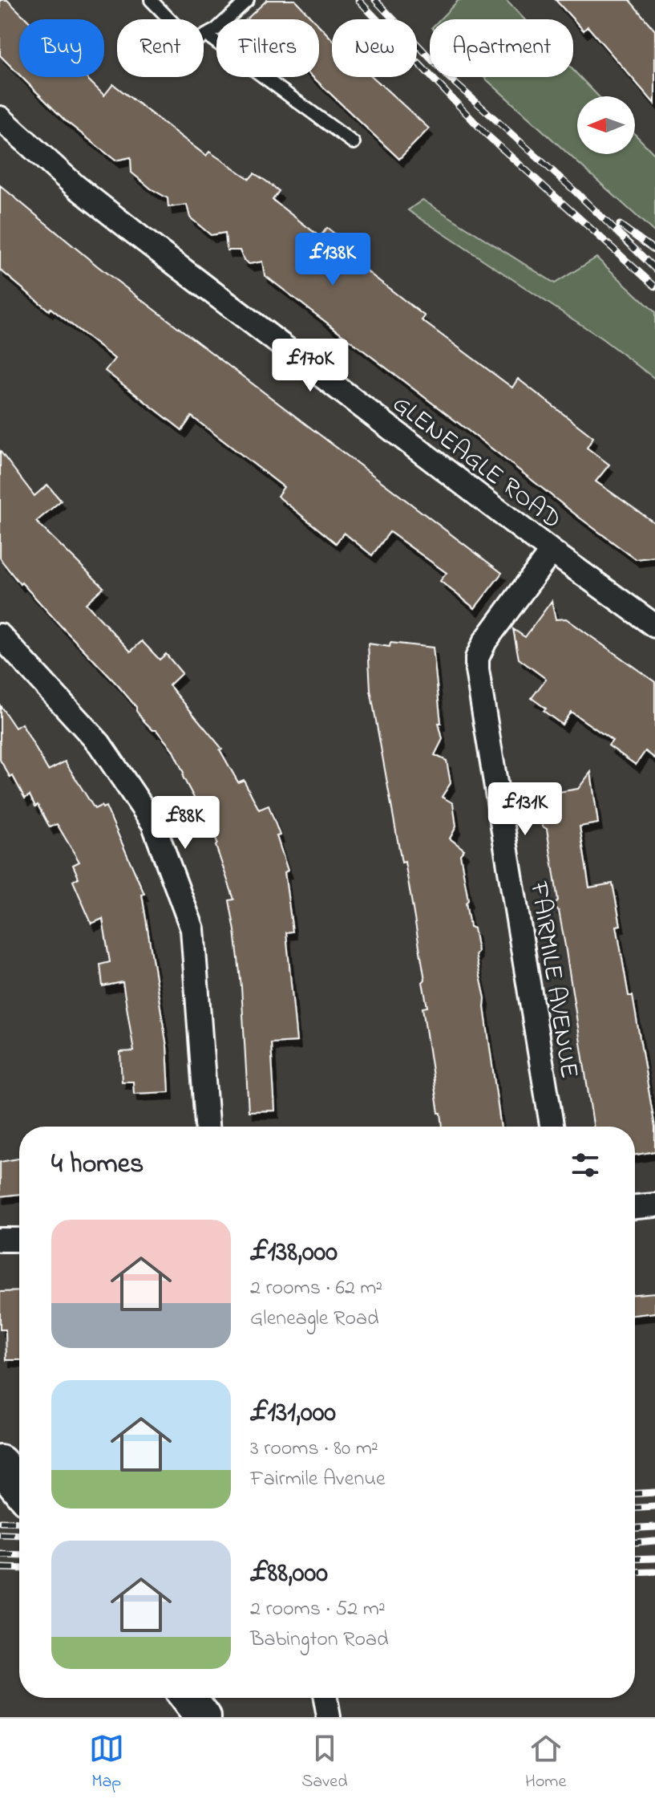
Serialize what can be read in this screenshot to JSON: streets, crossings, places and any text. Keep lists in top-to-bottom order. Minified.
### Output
{"streets":{"street":["GLENEAGLE ROAD","FAIRMILE AVENUE"]},"crossings":[["GLENEAGLE ROAD","FAIRMILE AVENUE"]],"north":"left","page":{"chip":["Buy","Rent","Filters","New","Apartment"],"price":["£138K","£170K","£131K","£88K"],"heading":"4 homes","list":[{"name":"£138,000","note":"2 rooms · 62 m² · Gleneagle Road"},{"name":"£131,000","note":"3 rooms · 80 m² · Fairmile Avenue"},{"name":"£88,000","note":"2 rooms · 52 m² · Babington Road"}],"tabs":["Map","Saved","Home"]}}
